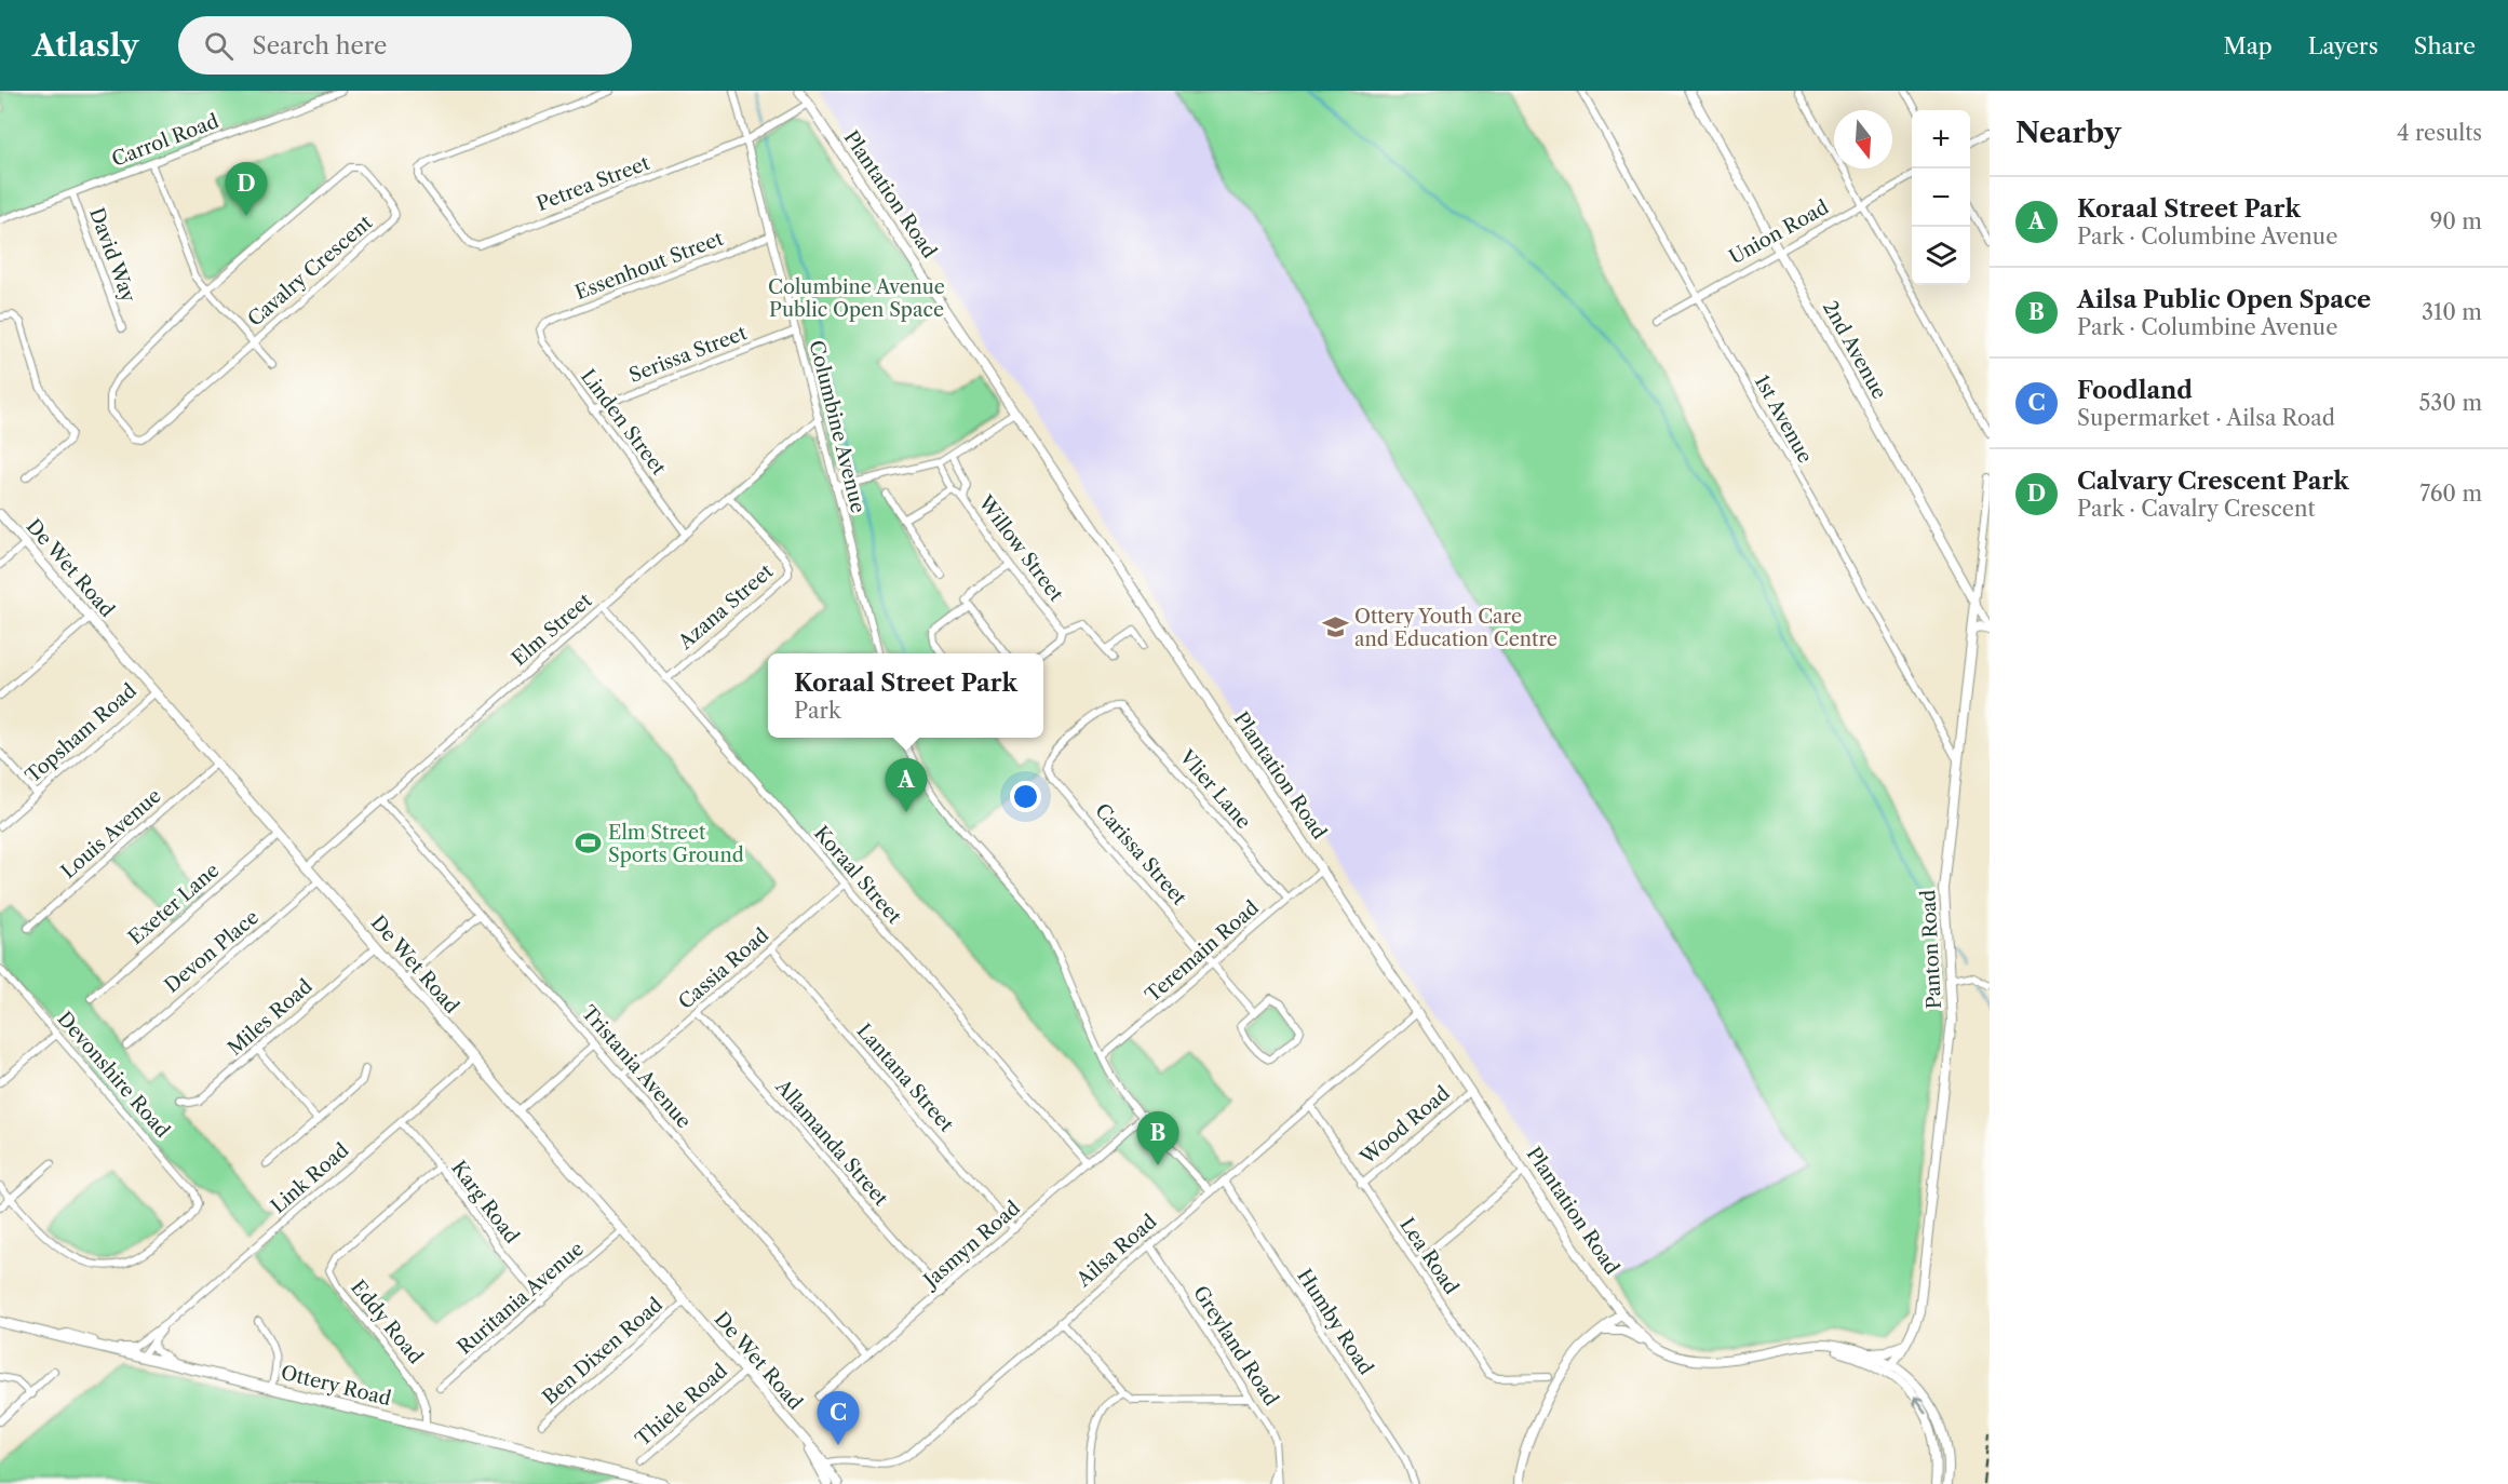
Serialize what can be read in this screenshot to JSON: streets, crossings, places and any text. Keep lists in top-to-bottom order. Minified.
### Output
{"streets":{"main road":["Ottery Road"],"street":["Carrol Road","Petrea Street","Plantation Road","Union Road","David Way","Essenhout Street","Cavalry Crescent","2nd Avenue","Serissa Street","1st Avenue","Linden Street","Columbine Avenue","Willow Street","De Wet Road","Azana Street","Elm Street","Topsham Road","Vlier Lane","Louis Avenue","Carissa Street","Koraal Street","Exeter Lane","Panton Road","Devon Place","Teremain Road","Cassia Road","Miles Road","Tristania Avenue","Devonshire Road","Lantana Street","Wood Road","Allamanda Street","Link Road","Karg Road","Jasmyn Road","Ailsa Road","Lea Road","Ruritania Avenue","Eddy Road","Humby Road","Greyland Road","Ben Dixen Road","Thiele Road"]},"crossings":[["Carrol Road","David Way"],["Petrea Street","Plantation Road"],["Petrea Street","Columbine Avenue"],["Plantation Road","Panton Road"],["Plantation Road","Teremain Road"],["Plantation Road","Wood Road"],["Plantation Road","Ailsa Road"],["Union Road","2nd Avenue"],["Union Road","1st Avenue"],["Essenhout Street","Linden Street"],["Essenhout Street","Columbine Avenue"],["2nd Avenue","Panton Road"],["Serissa Street","Linden Street"],["Serissa Street","Columbine Avenue"],["1st Avenue","Panton Road"],["Linden Street","Elm Street"],["Columbine Avenue","Elm Street"],["De Wet Road","Elm Street"],["De Wet Road","Topsham Road"],["De Wet Road","Louis Avenue"],["De Wet Road","Exeter Lane"],["De Wet Road","Devon Place"],["De Wet Road","Miles Road"],["De Wet Road","Link Road"],["De Wet Road","Ailsa Road"],["De Wet Road","Ruritania Avenue"],["De Wet Road","Ben Dixen Road"],["De Wet Road","Thiele Road"],["Azana Street","Elm Street"],["Azana Street","Koraal Street"],["Elm Street","Koraal Street"],["Elm Street","Tristania Avenue"],["Vlier Lane","Carissa Street"],["Vlier Lane","Teremain Road"],["Carissa Street","Teremain Road"],["Koraal Street","Cassia Road"],["Koraal Street","Jasmyn Road"],["Cassia Road","Tristania Avenue"],["Cassia Road","Lantana Street"],["Cassia Road","Allamanda Street"],["Tristania Avenue","Jasmyn Road"],["Lantana Street","Jasmyn Road"],["Wood Road","Lea Road"],["Allamanda Street","Jasmyn Road"],["Link Road","Karg Road"],["Link Road","Ottery Road"],["Karg Road","Ruritania Avenue"],["Karg Road","Eddy Road"],["Ailsa Road","Lea Road"],["Ailsa Road","Humby Road"],["Ailsa Road","Greyland Road"],["Eddy Road","Ottery Road"]],"parks":["Columbine Avenue Public Open Space"],"places":{"school or university":["Ottery Youth Care and Education Centre"],"sports":["Elm Street Sports Ground"]},"north":"bottom","page":{"header":"Atlasly","search":"Search here","nav":["Map","Layers","Share"],"heading":["Nearby","4 results"],"map_buttons":["+","−"],"pins":["D","A","B","C"],"list":[{"mark":"A","name":"Koraal Street Park","note":"Park · Columbine Avenue","value":"90 m"},{"mark":"B","name":"Ailsa Public Open Space","note":"Park · Columbine Avenue","value":"310 m"},{"mark":"C","name":"Foodland","note":"Supermarket · Ailsa Road","value":"530 m"},{"mark":"D","name":"Calvary Crescent Park","note":"Park · Cavalry Crescent","value":"760 m"}],"popup":["Koraal Street Park","Park"]}}
